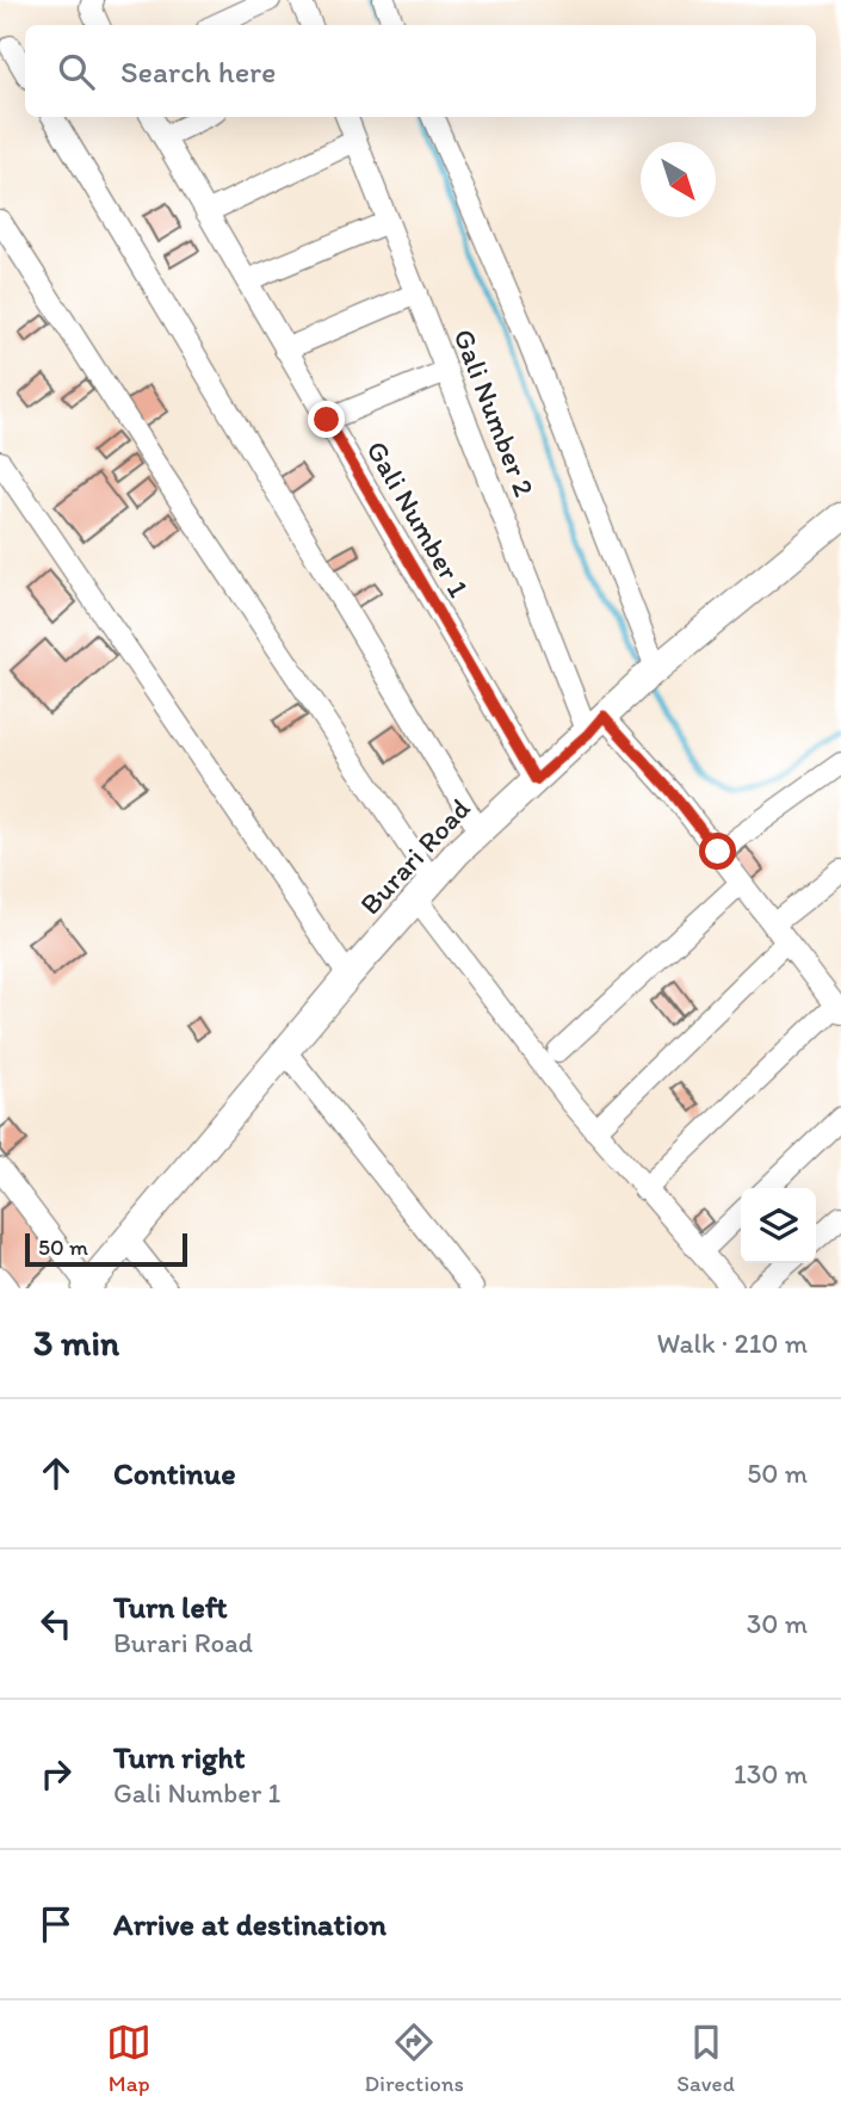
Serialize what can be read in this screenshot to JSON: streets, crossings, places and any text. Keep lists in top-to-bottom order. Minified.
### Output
{"streets":{"main road":["Burari Road"],"street":["Gali Number 2","Gali Number 1"]},"crossings":[["Gali Number 2","Burari Road"],["Gali Number 1","Burari Road"]],"scale_bar":"50 m","north":"bottom right","page":{"search":"Search here","scale":"50 m","heading":["3 min","Walk · 210 m"],"list":[["Continue","50 m"],["Turn left","Burari Road","30 m"],["Turn right","Gali Number 1","130 m"],"Arrive at destination"],"nav":["Map","Directions","Saved"]}}
